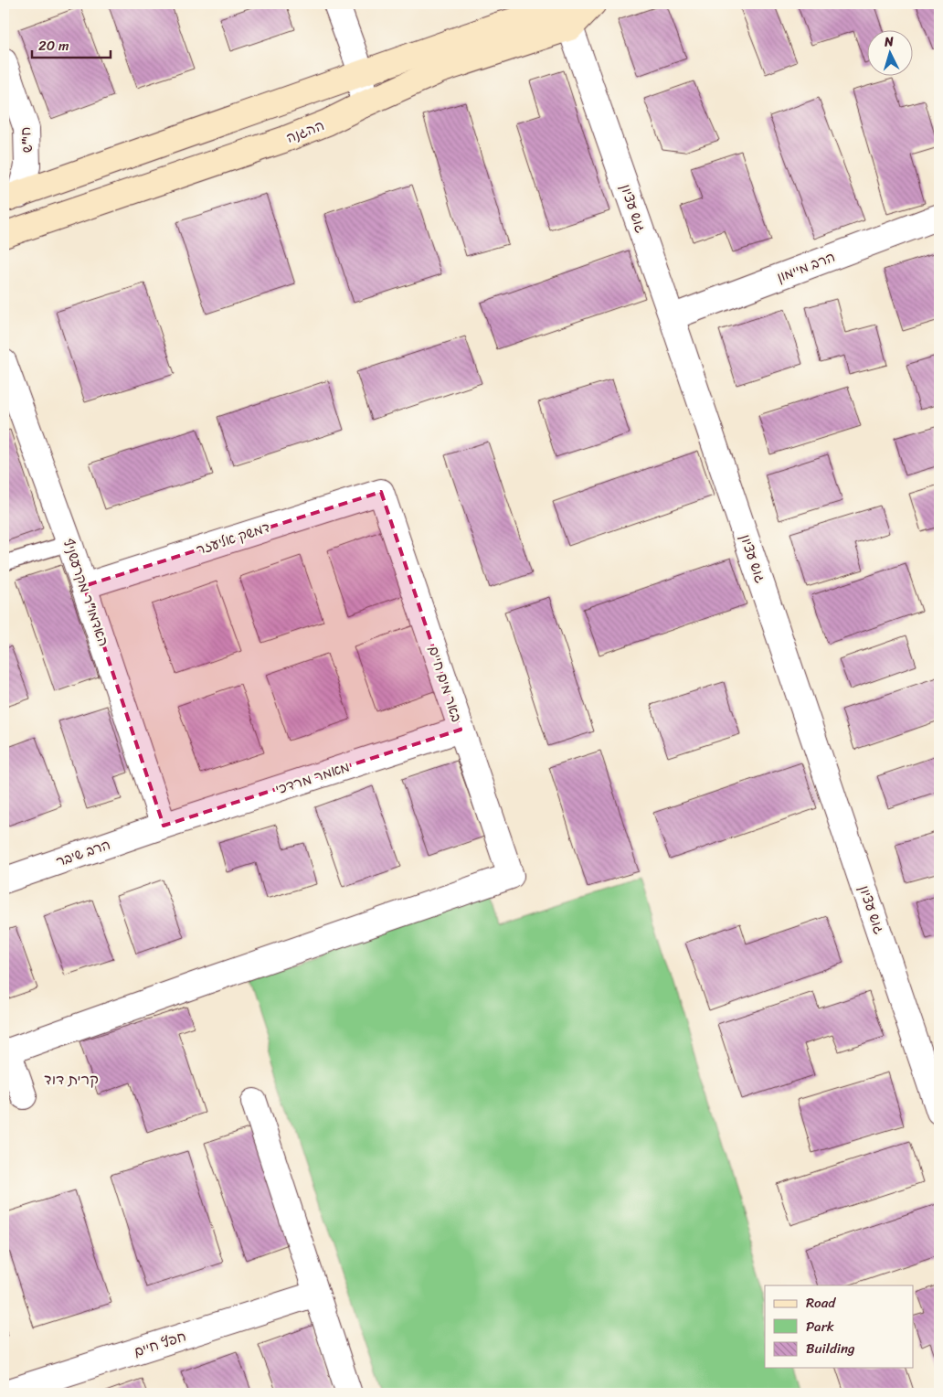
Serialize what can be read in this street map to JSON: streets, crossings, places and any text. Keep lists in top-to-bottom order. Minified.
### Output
{"streets":{"street":["ההגנה","חי\"ש","גוש עציון","הרב מיימון","דמשק אליעזר","האדמו\"ר מקרעשניף","באר מים חיים","מאמר מרדכי","הרב שיבר","חפץ חיים"]},"crossings":[["ההגנה","גוש עציון"],["גוש עציון","הרב מיימון"],["דמשק אליעזר","האדמו\"ר מקרעשניף"],["דמשק אליעזר","באר מים חיים"],["האדמו\"ר מקרעשניף","מאמר מרדכי"],["האדמו\"ר מקרעשניף","הרב שיבר"],["באר מים חיים","מאמר מרדכי"],["מאמר מרדכי","הרב שיבר"]],"districts":["קרית דוד"],"legend":["Road","Park","Building"],"scale_bar":"20 m","north":"top"}
